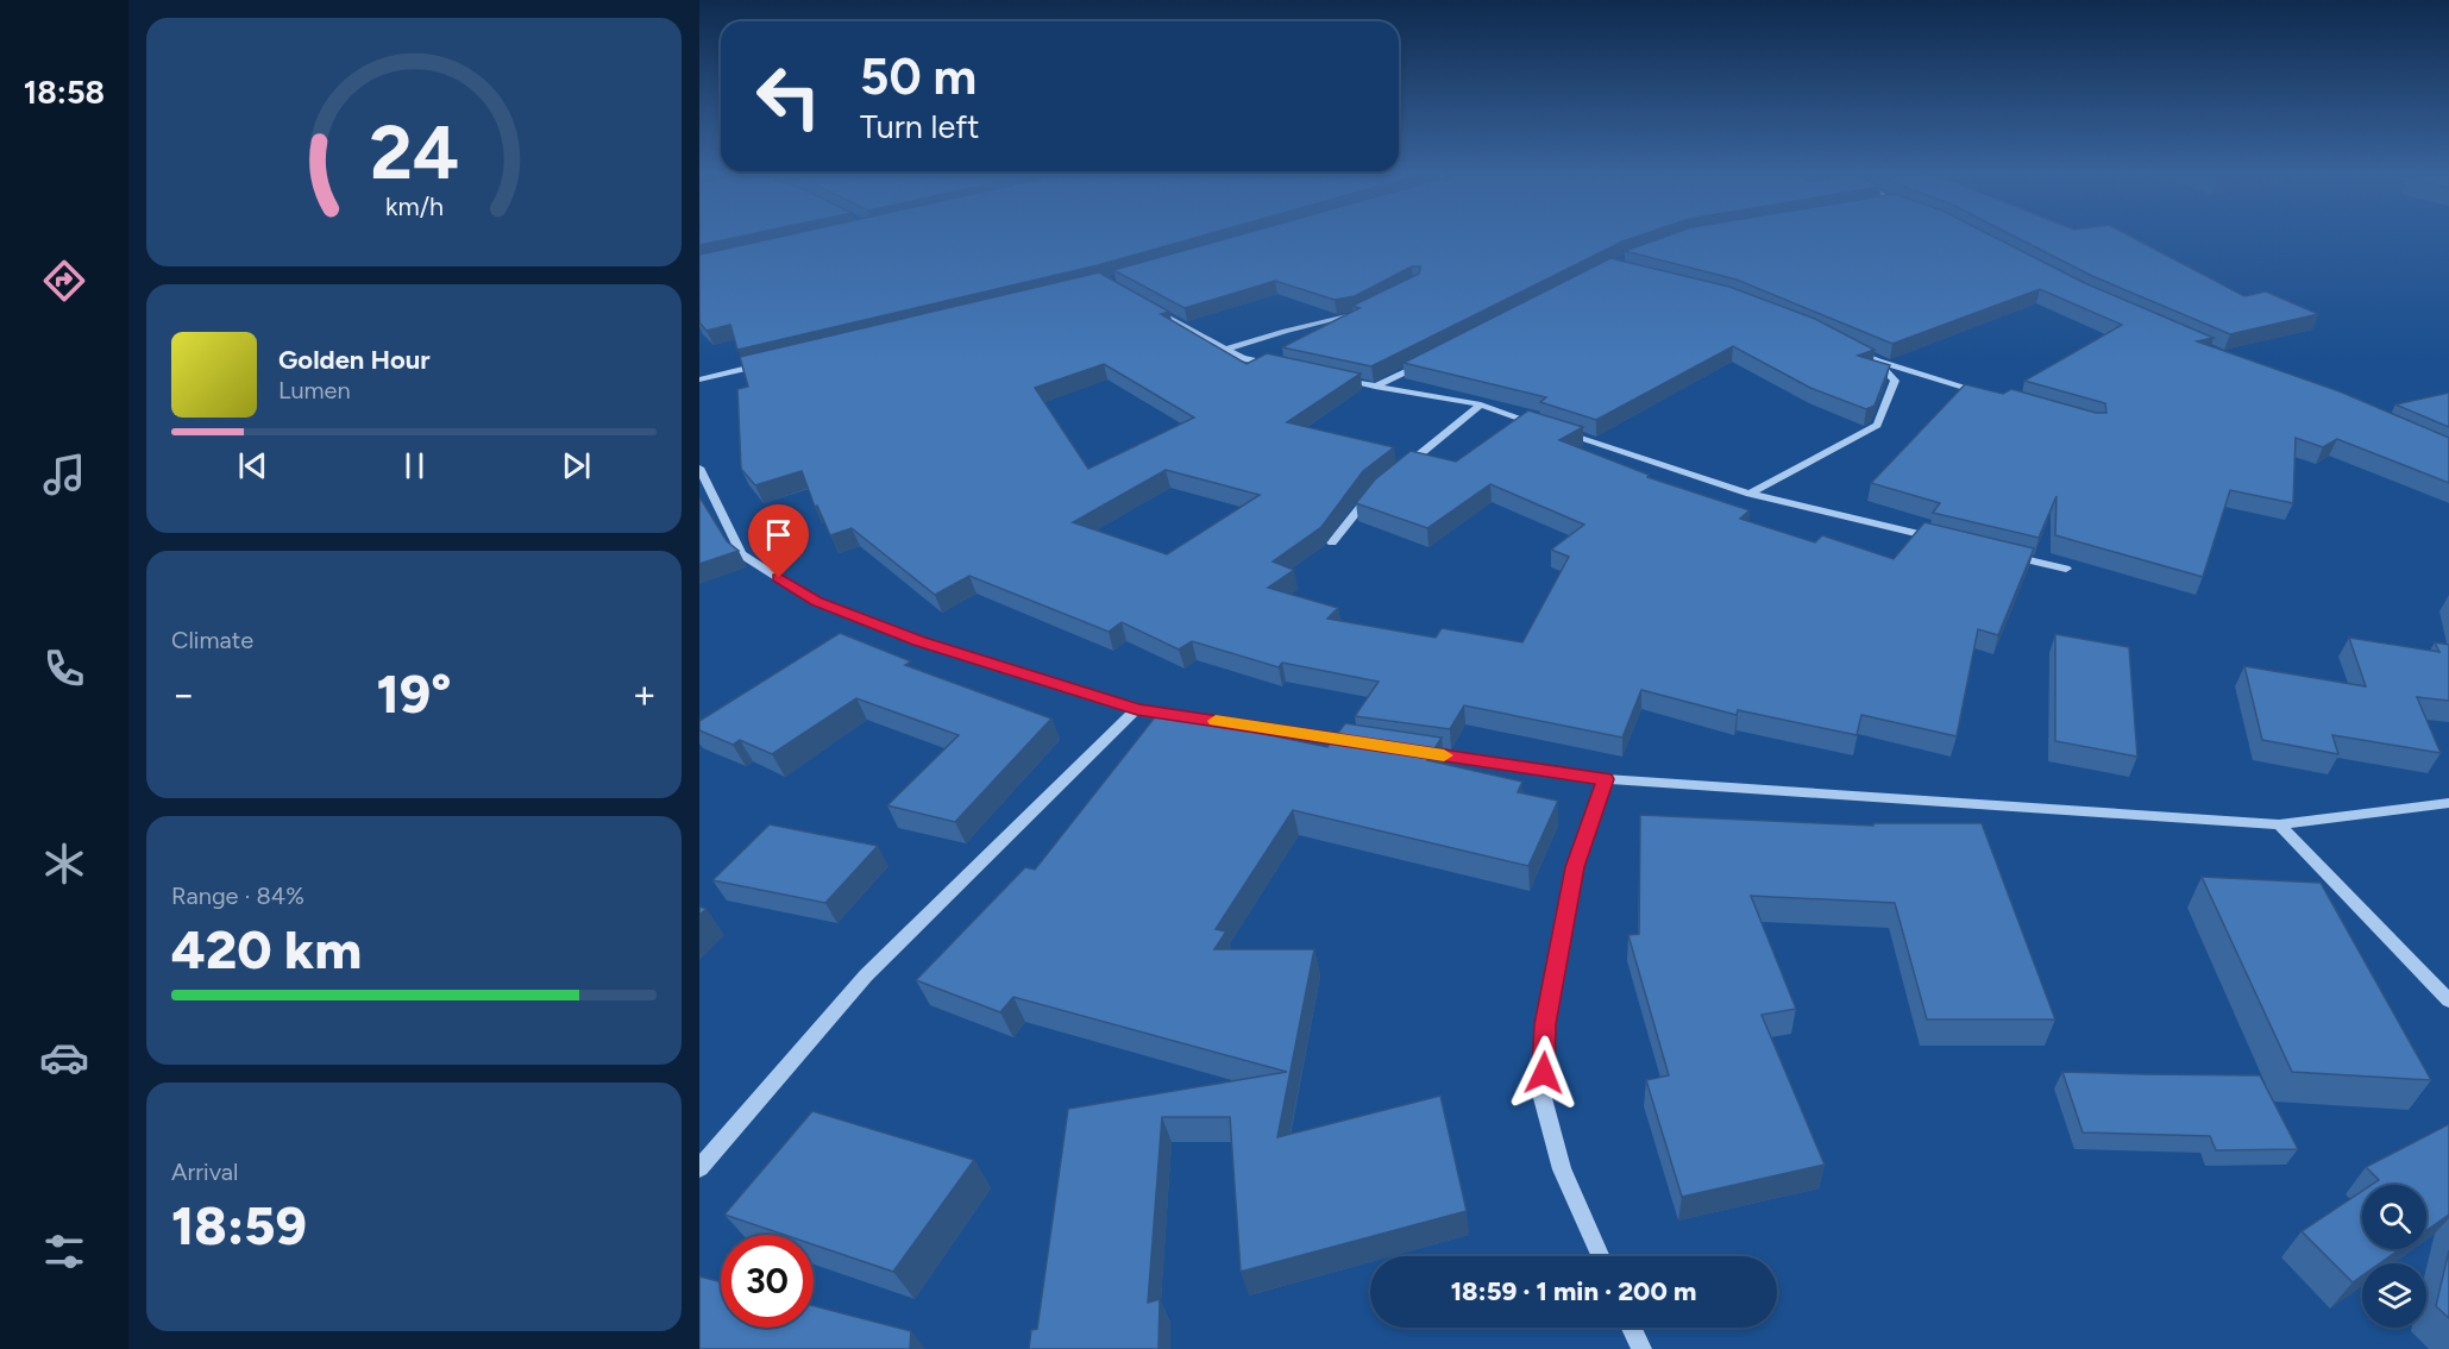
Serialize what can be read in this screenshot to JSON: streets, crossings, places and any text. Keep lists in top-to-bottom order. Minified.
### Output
{"page":{"tabs":"18:58","turn":["50 m","Turn left"],"song":["Golden Hour","Lumen"],"tile":["Climate",["Range · 84%","420 km"],["Arrival","18:59"]],"heat":["−","19°","+"],"limit":"30","trip":"18:59 · 1 min · 200 m","gauge":["24","km/h"]}}
